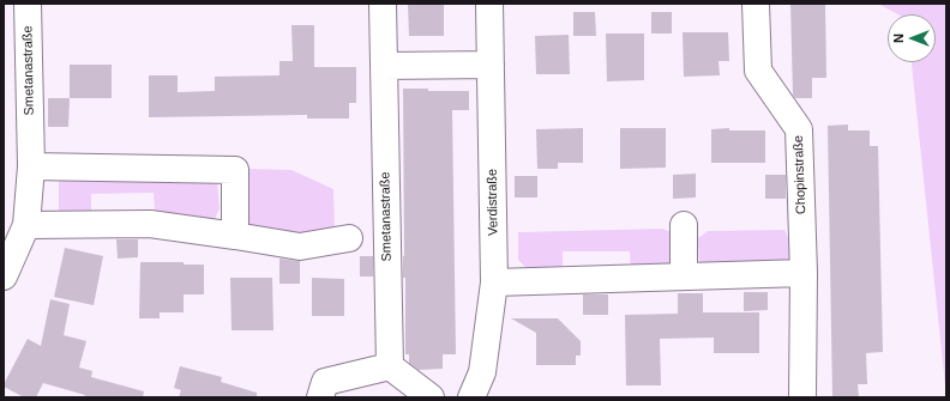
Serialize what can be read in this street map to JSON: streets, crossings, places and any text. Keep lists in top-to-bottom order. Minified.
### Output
{"streets":{"street":["Smetanastraße","Chopinstraße","Verdistraße"]},"north":"left"}
